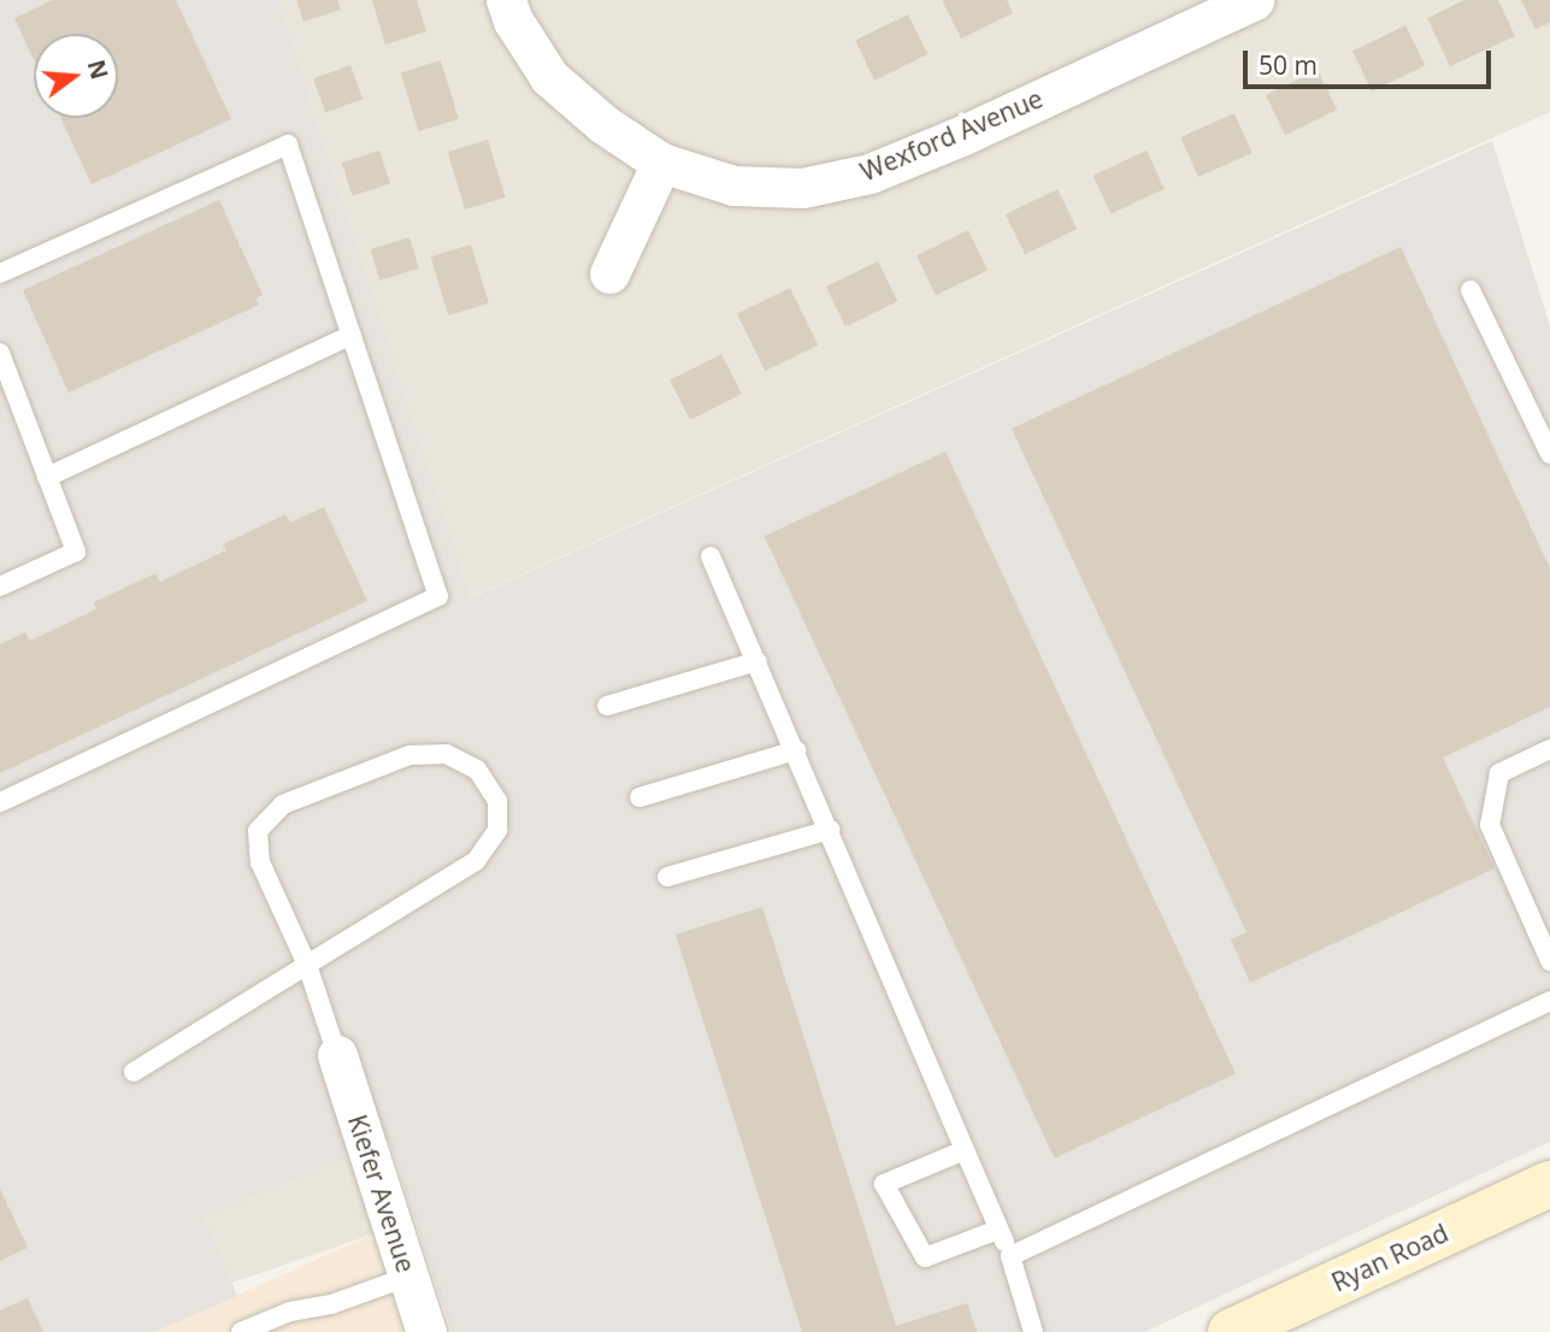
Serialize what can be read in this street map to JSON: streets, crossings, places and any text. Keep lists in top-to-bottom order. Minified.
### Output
{"streets":{"main road":["Ryan Road"],"street":["Wexford Avenue","Kiefer Avenue"]},"scale_bar":"50 m","north":"right"}
